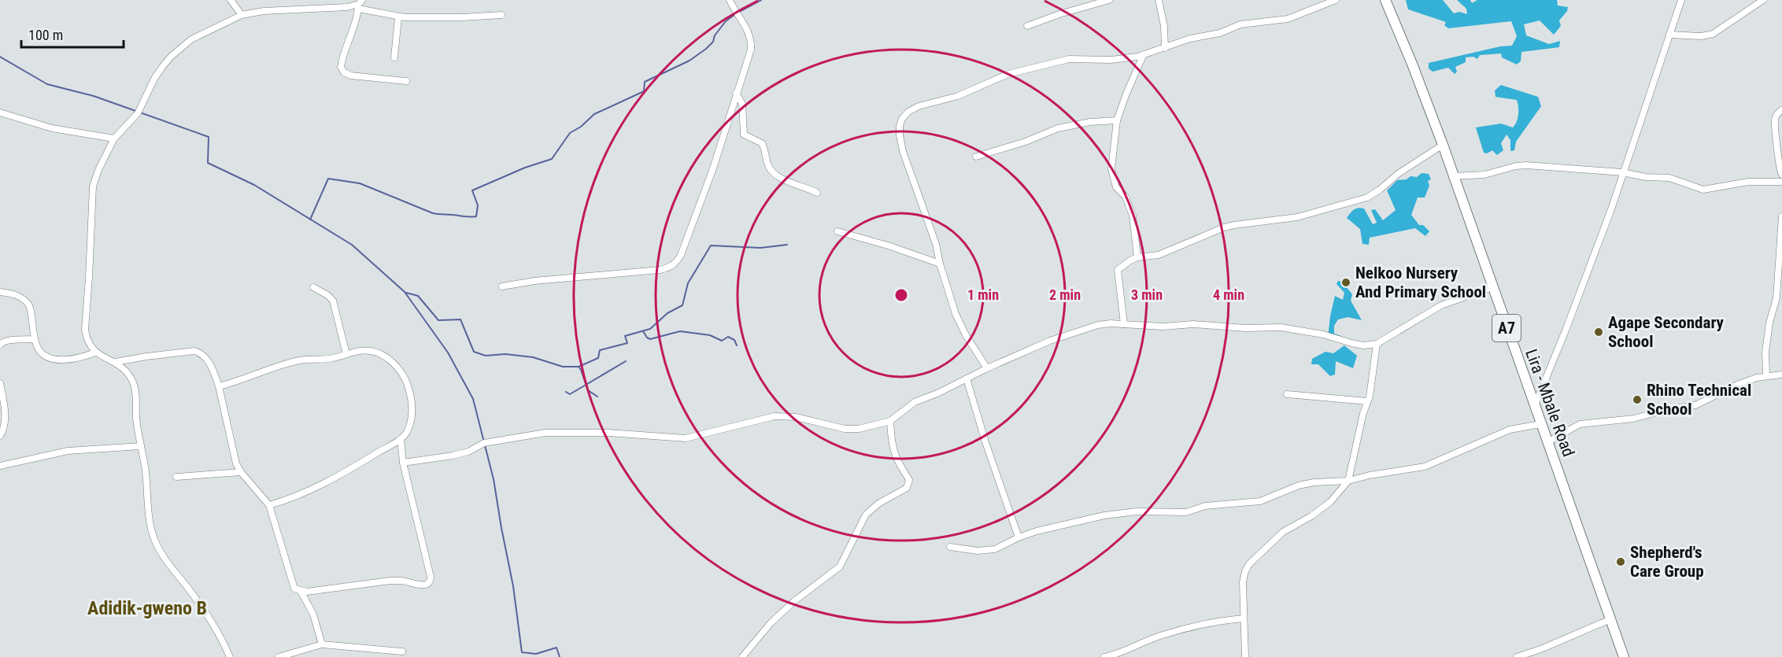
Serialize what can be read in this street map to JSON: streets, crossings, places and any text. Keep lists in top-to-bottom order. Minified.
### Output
{"streets":{"main road":["A7","Lira - Mbale Road"]},"districts":["Adidik-gweno B"],"places":["Nelkoo Nursery And Primary School","Agape Secondary School","Rhino Technical School","Shepherd's Care Group"],"scale_bar":"100 m","rings":["1 min","2 min","3 min","4 min"]}
